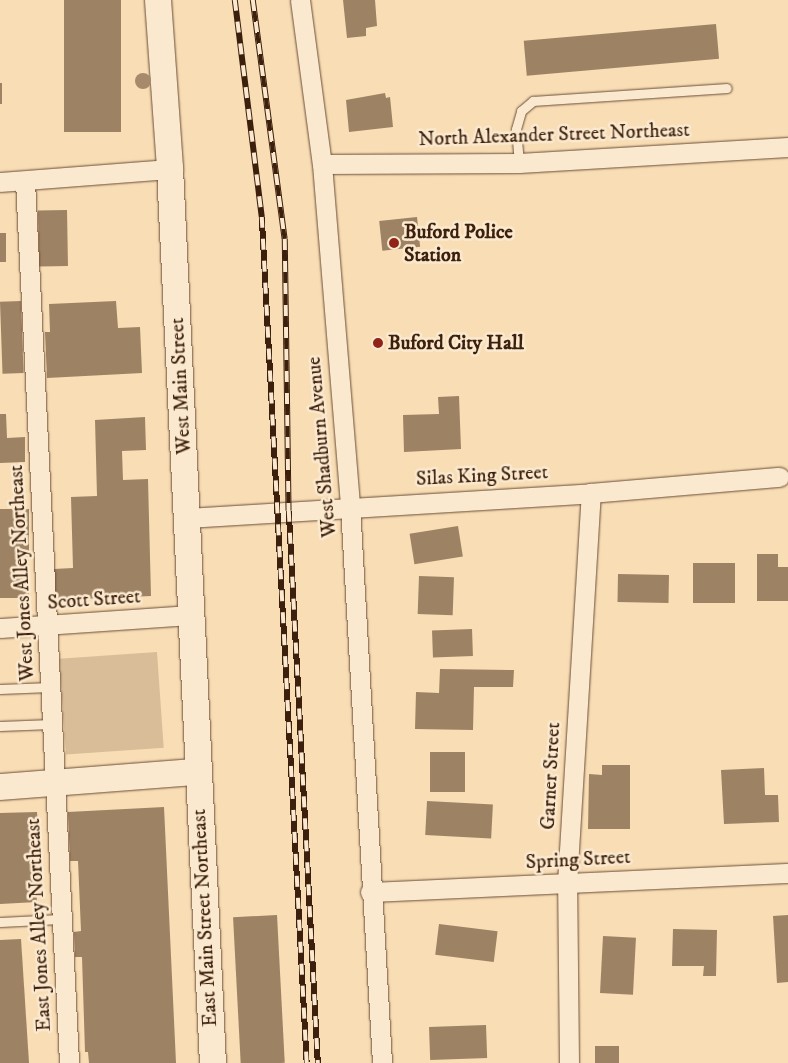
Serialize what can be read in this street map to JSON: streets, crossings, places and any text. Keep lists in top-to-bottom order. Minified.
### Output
{"streets":{"street":["North Alexander Street Northeast","West Main Street","West Shadburn Avenue","Silas King Street","West Jones Alley Northeast","Scott Street","Garner Street","Spring Street","East Main Street Northeast","East Jones Alley Northeast"]},"crossings":[["North Alexander Street Northeast","West Shadburn Avenue"],["West Main Street","Silas King Street"],["West Main Street","Scott Street"],["West Main Street","East Main Street Northeast"],["West Shadburn Avenue","Silas King Street"],["West Shadburn Avenue","Spring Street"],["Silas King Street","Garner Street"],["West Jones Alley Northeast","Scott Street"],["West Jones Alley Northeast","East Jones Alley Northeast"],["Garner Street","Spring Street"]],"places":["Buford Police Station","Buford City Hall"]}
